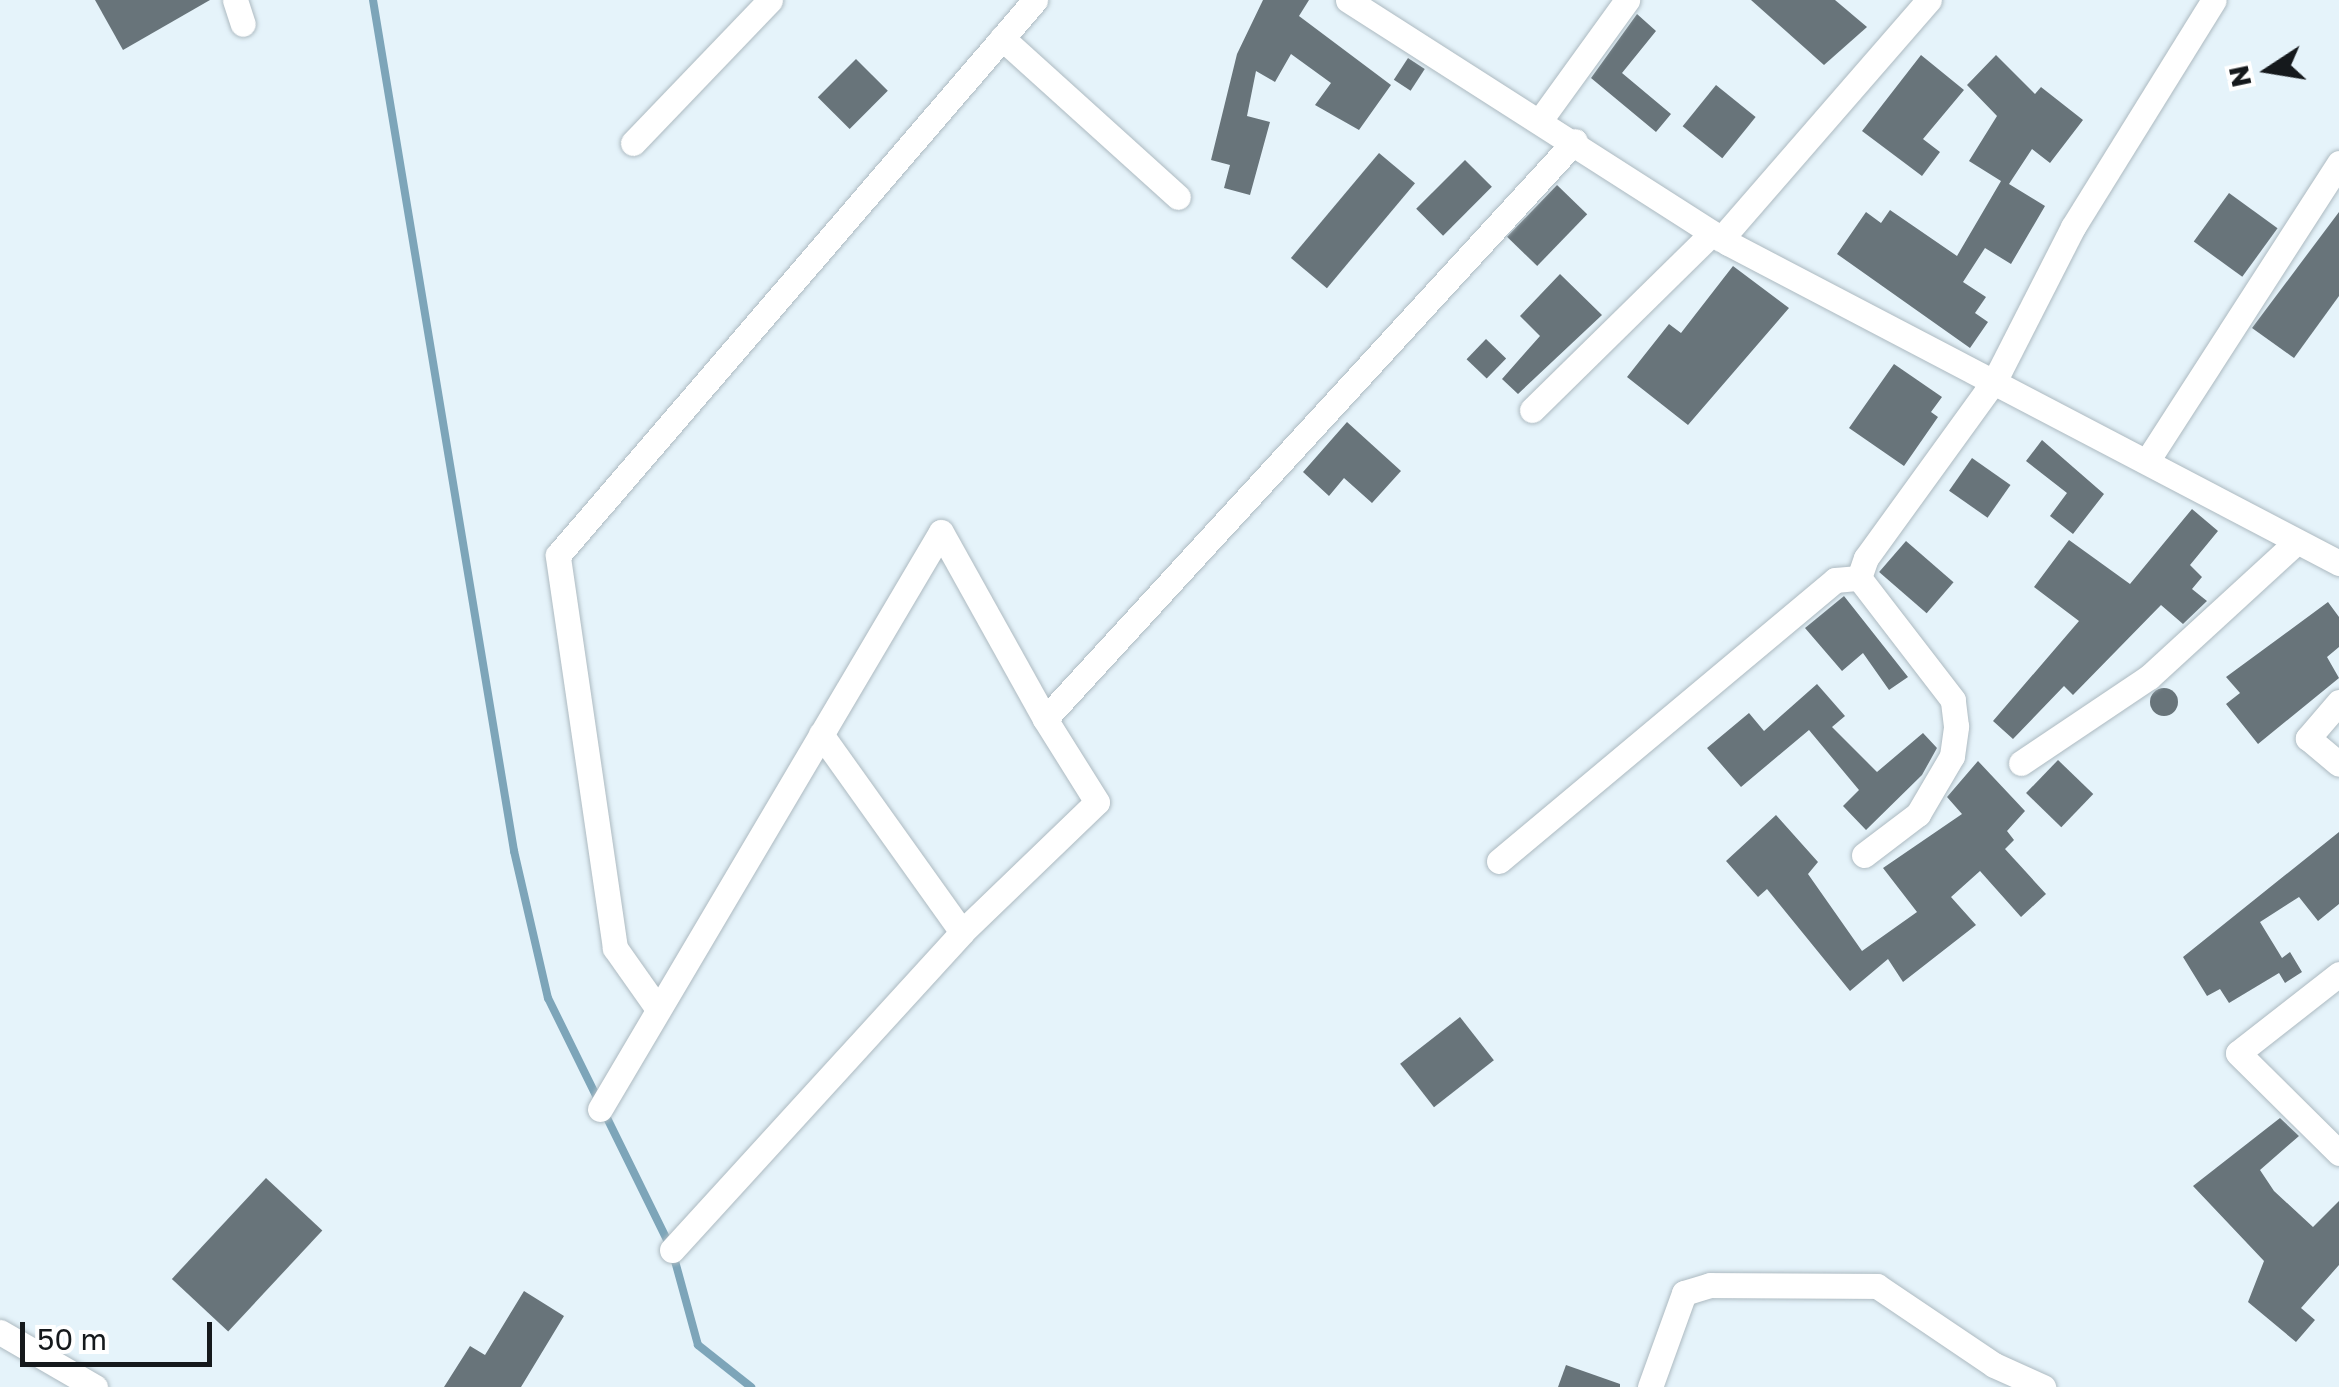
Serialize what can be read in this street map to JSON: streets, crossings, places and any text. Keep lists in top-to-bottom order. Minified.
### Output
{"scale_bar":"50 m","north":"left"}
